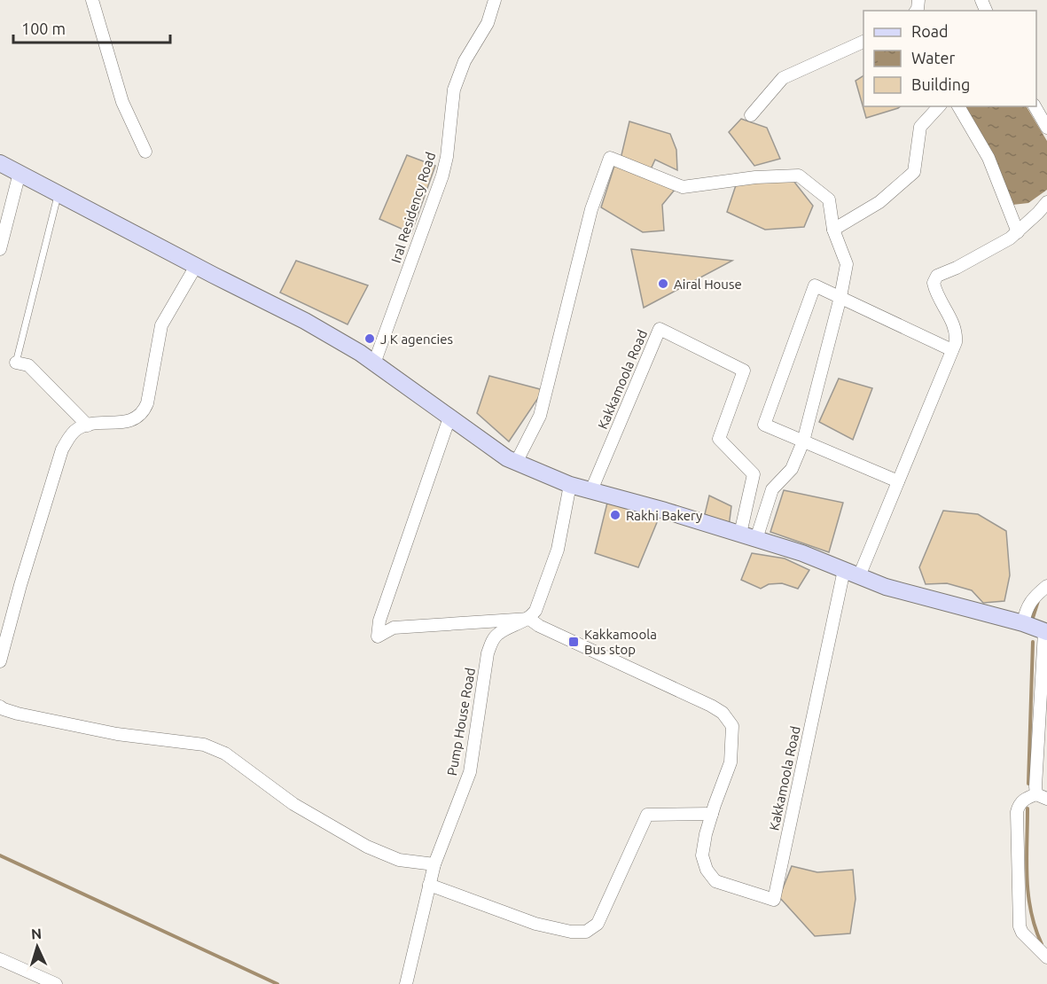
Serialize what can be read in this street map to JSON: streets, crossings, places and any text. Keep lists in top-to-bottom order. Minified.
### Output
{"streets":{"street":["Iral Residency Road","Kakkamoola Road","Pump House Road"]},"places":{"other":["Airal House","J K agencies","Rakhi Bakery"],"transit":["Kakkamoola Bus stop"]},"legend":["Road","Water","Building"],"scale_bar":"100 m","north":"top"}
